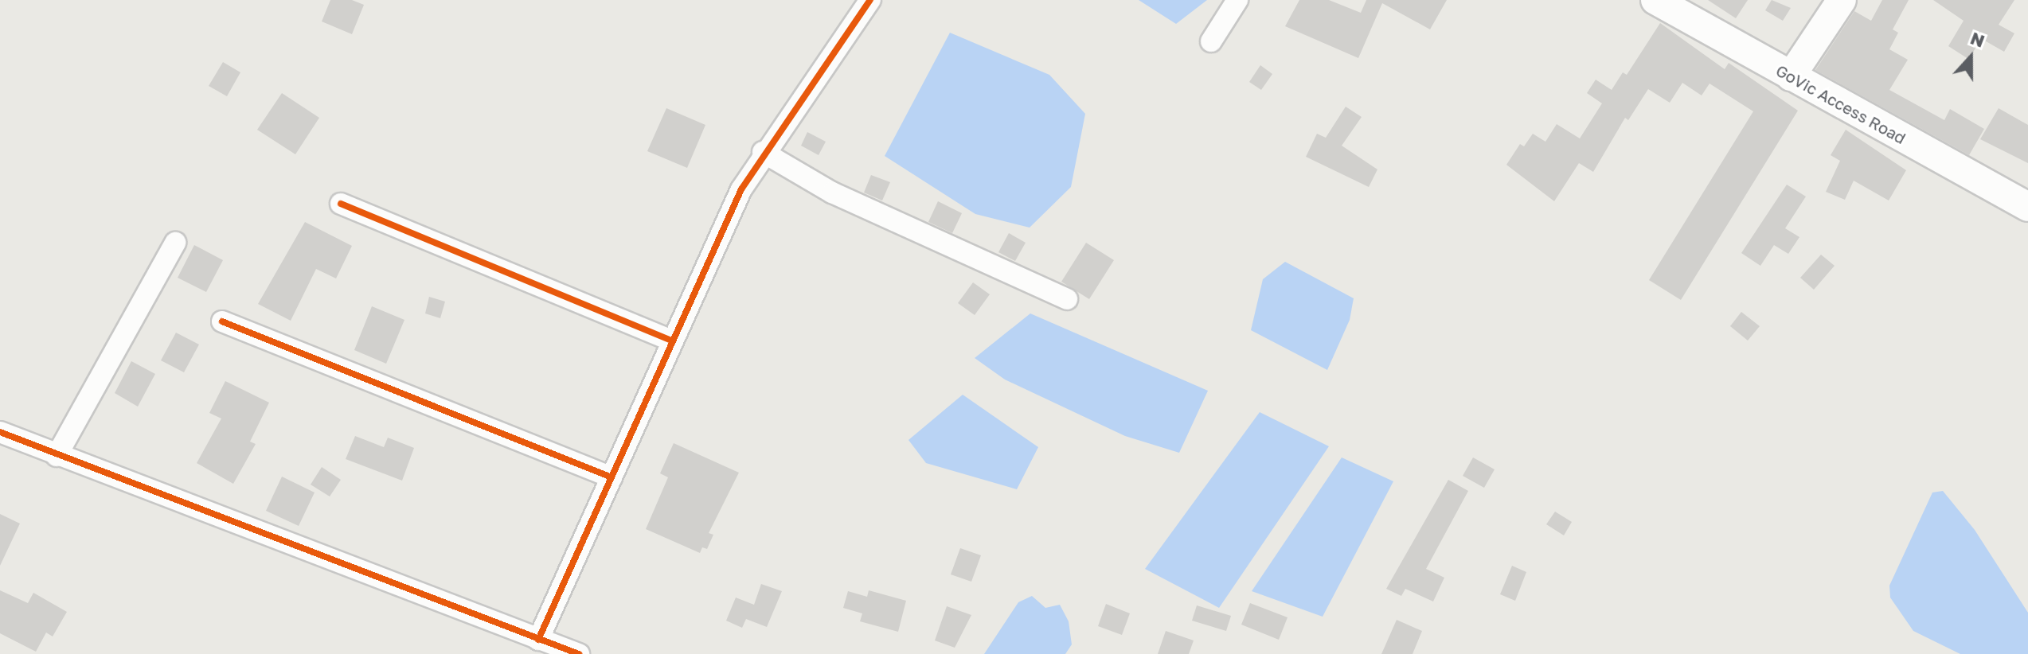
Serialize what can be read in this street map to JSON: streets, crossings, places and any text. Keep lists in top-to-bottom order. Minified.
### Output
{"streets":{"main road":["GoVic Access Road"]},"north":"top"}
